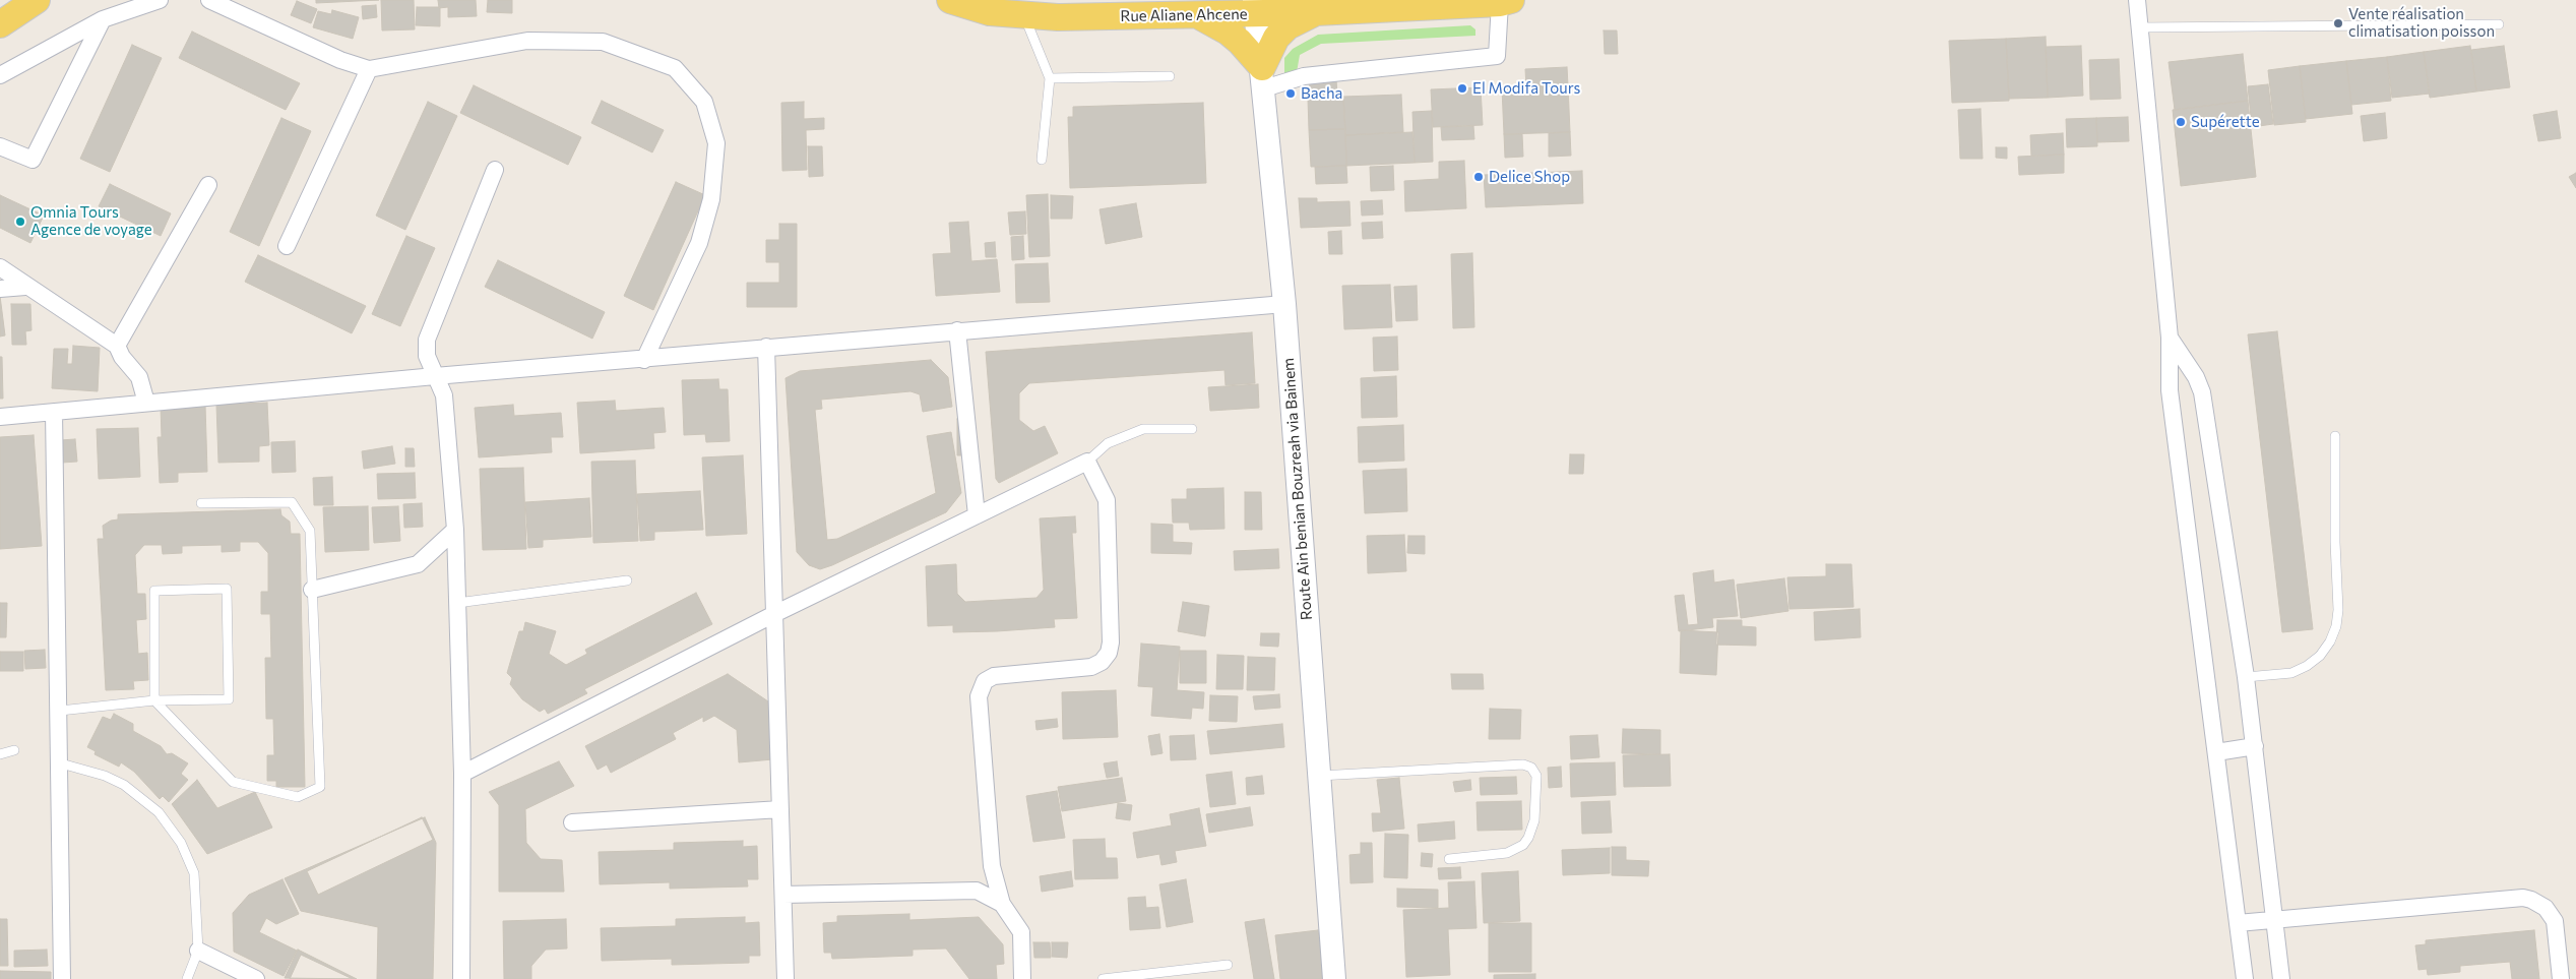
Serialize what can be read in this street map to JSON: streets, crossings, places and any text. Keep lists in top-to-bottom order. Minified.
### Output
{"streets":{"main road":["Rue Aliane Ahcene","Route Ain benian Bouzreah via Bainem"]},"crossings":[["Rue Aliane Ahcene","Route Ain benian Bouzreah via Bainem"]],"places":["Vente réalisation climatisation poisson","El Modifa Tours","Bacha","Supérette","Delice Shop","Omnia Tours Agence de voyage"]}
